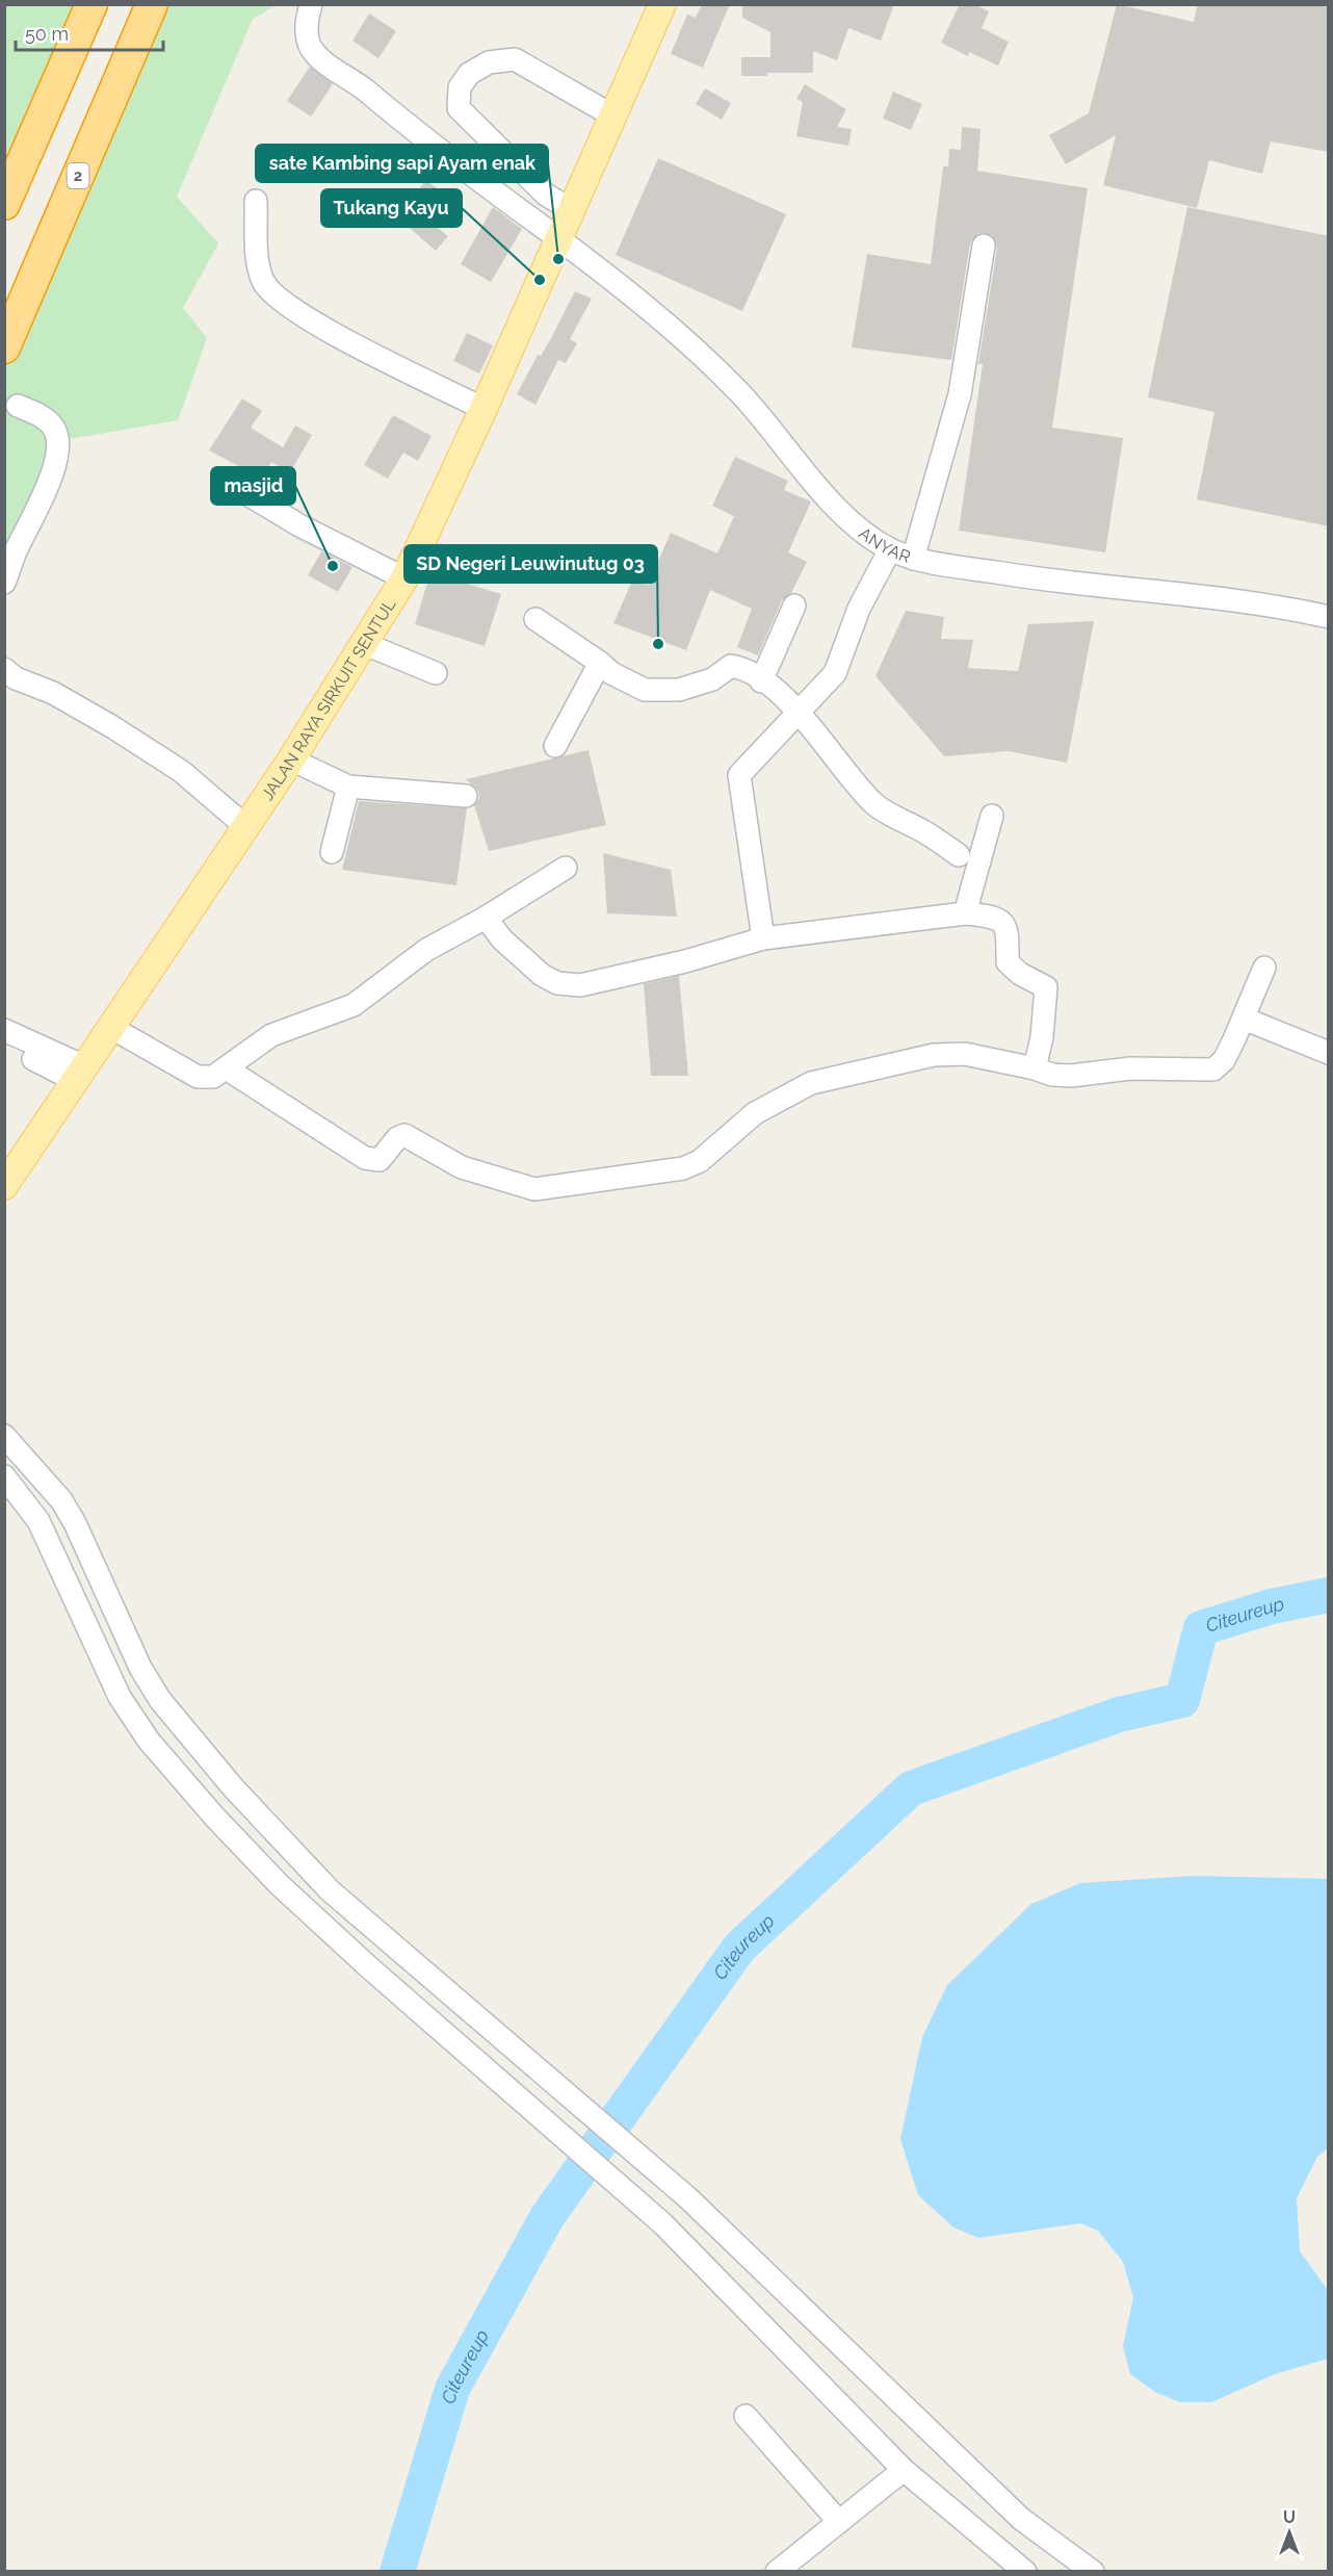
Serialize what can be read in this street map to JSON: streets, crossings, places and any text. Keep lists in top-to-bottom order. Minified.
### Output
{"streets":{"highway":["2"],"main road":["JALAN RAYA SIRKUIT SENTUL"],"street":["ANYAR"]},"crossings":[["ANYAR","JALAN RAYA SIRKUIT SENTUL"]],"water":["Citeureup"],"places":["sate Kambing sapi Ayam enak","Tukang Kayu","masjid","SD Negeri Leuwinutug 03"],"scale_bar":"50 m","north":"top"}
